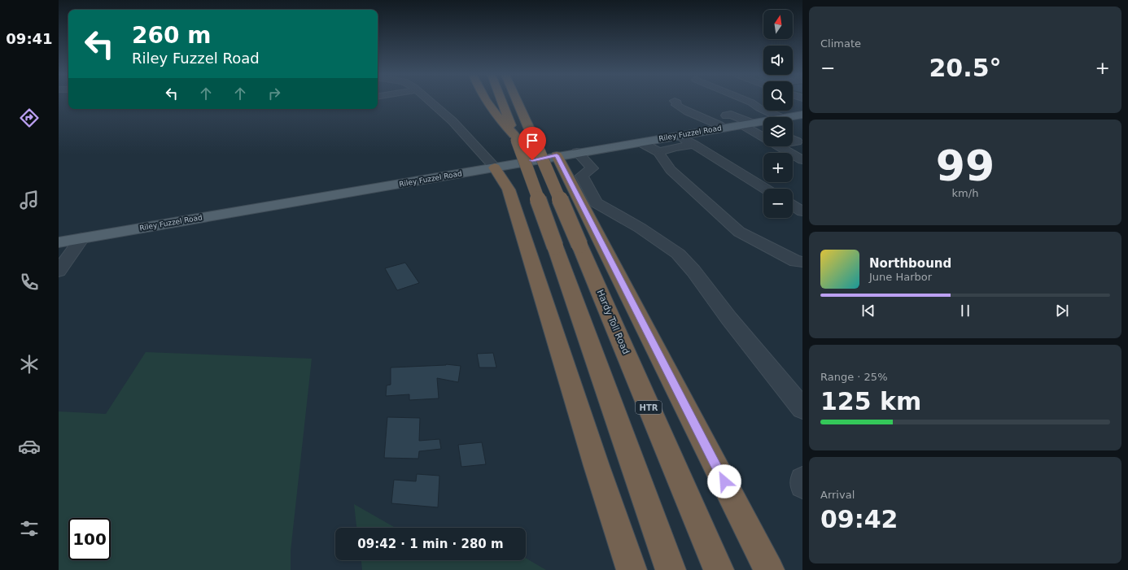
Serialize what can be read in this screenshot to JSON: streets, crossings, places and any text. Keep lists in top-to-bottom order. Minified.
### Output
{"streets":{"highway":["Hardy Toll Road","HTR"],"main road":["Riley Fuzzel Road"]},"north":"top","page":{"tabs":"09:41","tile":["Climate",["99","km/h"],["Range · 25%","125 km"],["Arrival","09:42"]],"map_buttons":["+","−"],"turn":["260 m","Riley Fuzzel Road"],"heat":["−","20.5°","+"],"song":["Northbound","June Harbor"],"limit":"100","trip":"09:42 · 1 min · 280 m"}}
